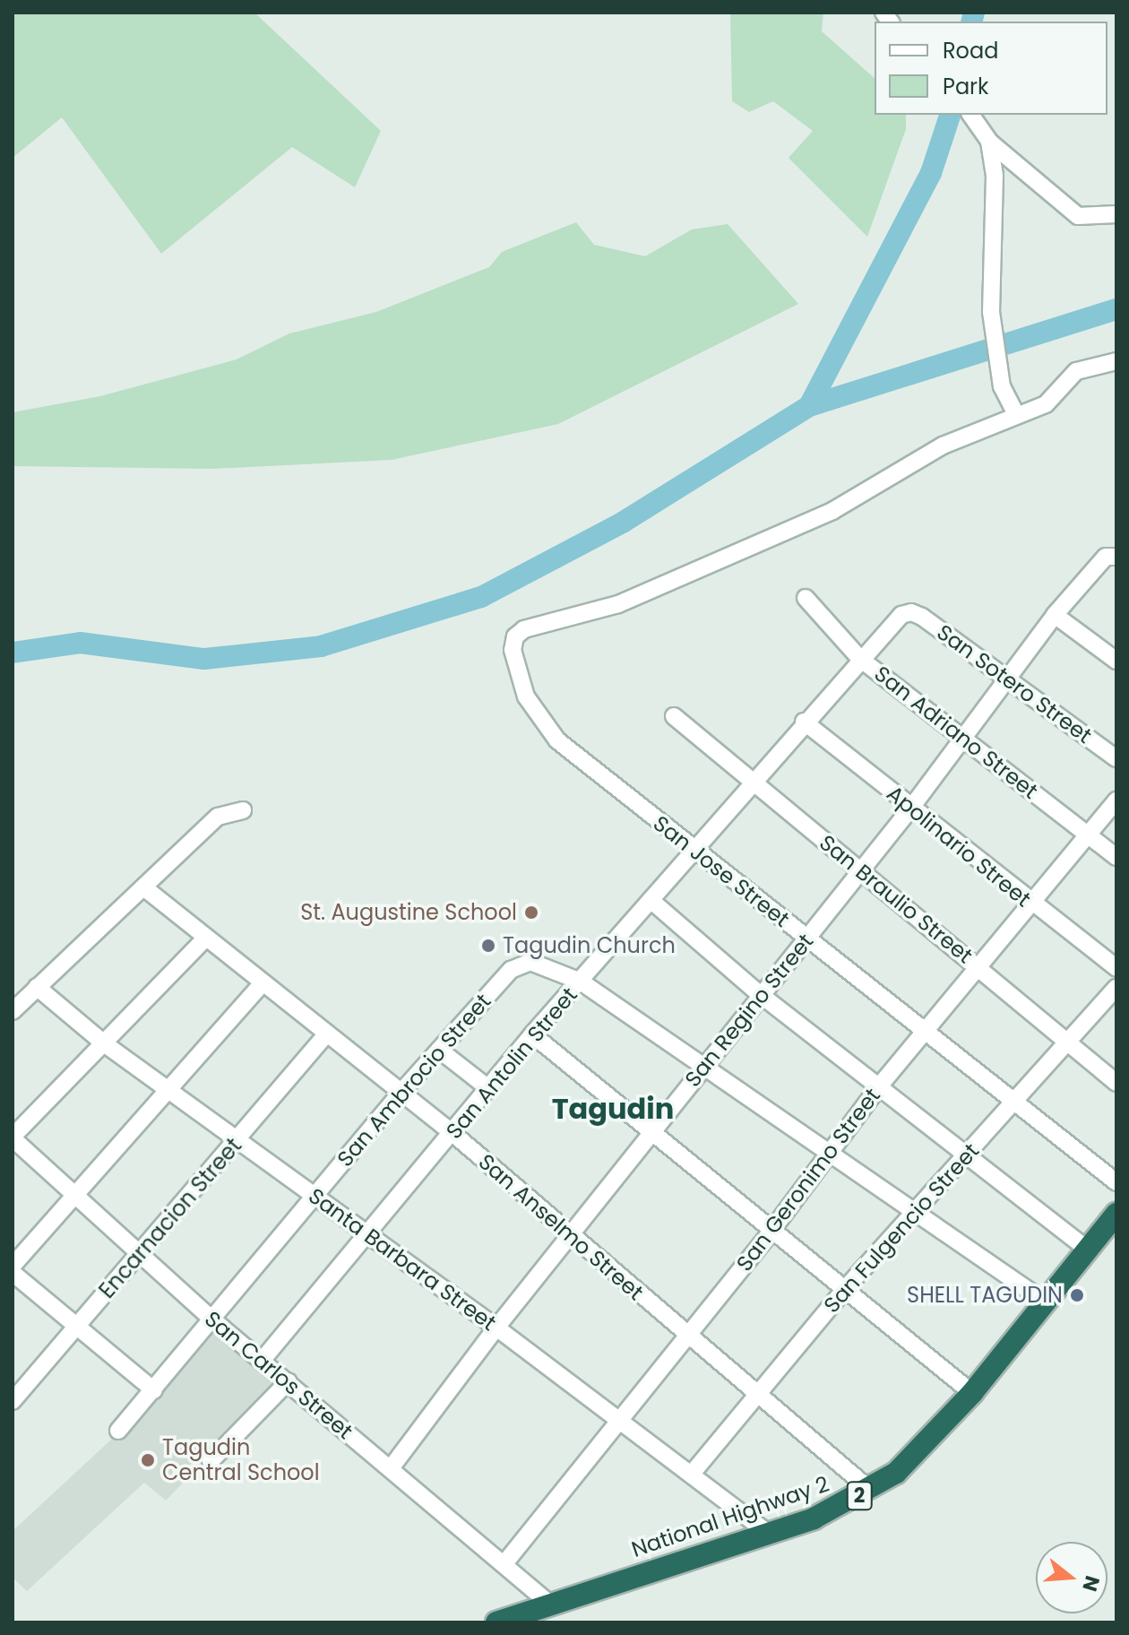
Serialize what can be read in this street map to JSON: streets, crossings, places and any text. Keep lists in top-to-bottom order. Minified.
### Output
{"streets":{"highway":["2","National Highway 2"],"street":["San Sotero Street","San Adriano Street","Apolinario Street","San Jose Street","San Braulio Street","San Regino Street","San Antolin Street","San Ambrocio Street","San Geronimo Street","Encarnacion Street","San Anselmo Street","San Fulgencio Street","Santa Barbara Street","San Carlos Street"]},"crossings":[["San Sotero Street","San Regino Street"],["San Sotero Street","San Antolin Street"],["San Adriano Street","San Regino Street"],["San Adriano Street","San Antolin Street"],["San Adriano Street","San Geronimo Street"],["Apolinario Street","San Regino Street"],["Apolinario Street","San Antolin Street"],["Apolinario Street","San Geronimo Street"],["San Jose Street","San Regino Street"],["San Jose Street","San Antolin Street"],["San Jose Street","San Geronimo Street"],["San Jose Street","San Fulgencio Street"],["San Braulio Street","San Regino Street"],["San Braulio Street","San Antolin Street"],["San Braulio Street","San Geronimo Street"],["San Braulio Street","San Fulgencio Street"],["San Regino Street","San Anselmo Street"],["San Regino Street","Santa Barbara Street"],["San Regino Street","San Carlos Street"],["San Antolin Street","San Ambrocio Street"],["San Antolin Street","San Anselmo Street"],["San Antolin Street","Santa Barbara Street"],["San Antolin Street","San Carlos Street"],["San Ambrocio Street","San Anselmo Street"],["San Ambrocio Street","Santa Barbara Street"],["San Ambrocio Street","San Carlos Street"],["San Geronimo Street","San Anselmo Street"],["San Geronimo Street","Santa Barbara Street"],["San Geronimo Street","San Carlos Street"],["Encarnacion Street","San Anselmo Street"],["Encarnacion Street","Santa Barbara Street"],["Encarnacion Street","San Carlos Street"],["San Anselmo Street","San Fulgencio Street"],["San Anselmo Street","National Highway 2"],["San Fulgencio Street","Santa Barbara Street"],["Santa Barbara Street","National Highway 2"],["San Carlos Street","National Highway 2"]],"districts":["Tagudin"],"places":["St. Augustine School","Tagudin Church","SHELL TAGUDIN","Tagudin Central School"],"legend":["Road","Park"],"north":"right"}
